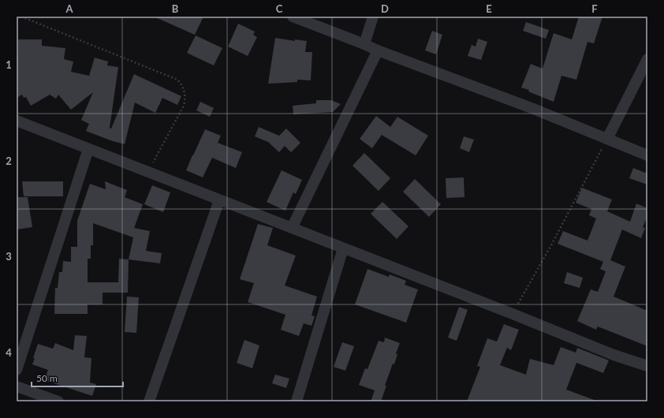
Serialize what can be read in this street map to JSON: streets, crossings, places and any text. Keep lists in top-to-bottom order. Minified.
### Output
{"scale_bar":"50 m","grid":{"columns":["A","B","C","D","E","F"],"rows":["1","2","3","4"]}}
